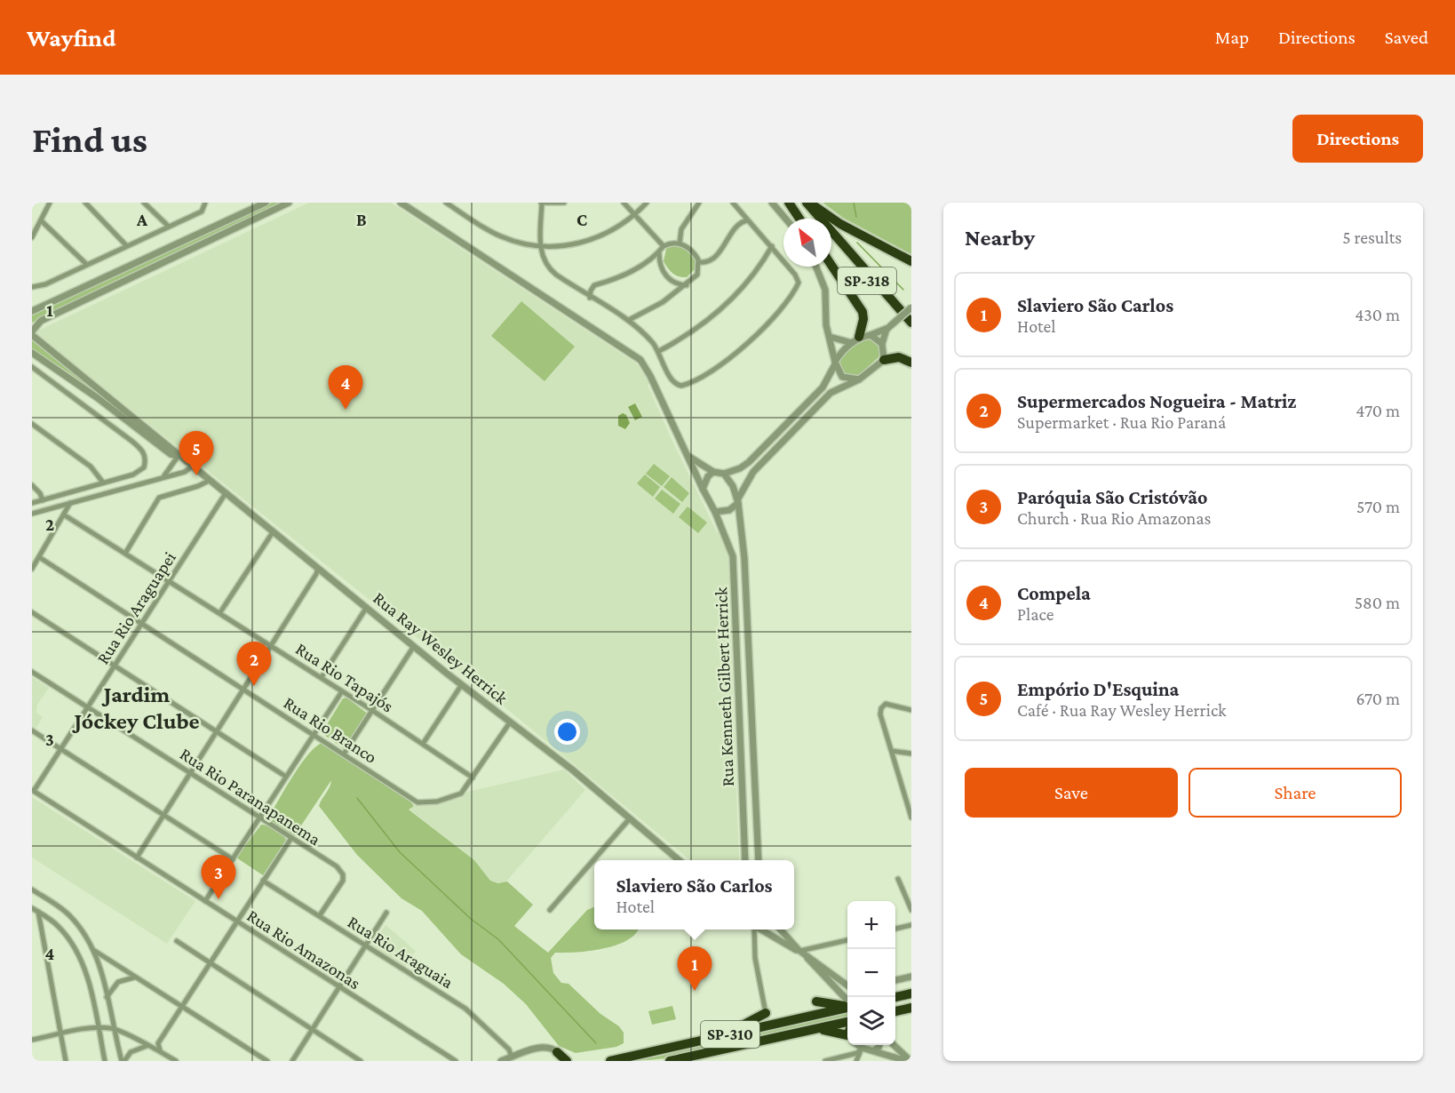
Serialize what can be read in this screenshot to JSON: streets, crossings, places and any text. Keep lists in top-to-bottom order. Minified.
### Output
{"streets":{"highway":["SP-318","SP-310"],"street":["Rua Rio Araguapei","Rua Ray Wesley Herrick","Rua Rio Tapajós","Rua Kenneth Gilbert Herrick","Rua Rio Branco","Rua Rio Paranapanema","Rua Rio Amazonas","Rua Rio Araguaia"]},"crossings":[["Rua Rio Araguapei","Rua Ray Wesley Herrick"],["Rua Rio Araguapei","Rua Rio Tapajós"],["Rua Rio Araguapei","Rua Rio Branco"],["Rua Rio Araguapei","Rua Rio Paranapanema"],["Rua Rio Araguapei","Rua Rio Amazonas"],["Rua Ray Wesley Herrick","Rua Rio Branco"],["Rua Rio Tapajós","Rua Rio Branco"],["Rua Rio Paranapanema","Rua Rio Araguaia"]],"districts":["Jardim Jóckey Clube"],"north":"top left","page":{"header":"Wayfind","nav":["Map","Directions","Saved"],"buttons":["Directions",["Save","Share"]],"title":"Find us","heading":["Nearby","5 results"],"list":[{"mark":"1","name":"Slaviero São Carlos","note":"Hotel","value":"430 m"},{"mark":"2","name":"Supermercados Nogueira - Matriz","note":"Supermarket · Rua Rio Paraná","value":"470 m"},{"mark":"3","name":"Paróquia São Cristóvão","note":"Church · Rua Rio Amazonas","value":"570 m"},{"mark":"4","name":"Compela","note":"Place","value":"580 m"},{"mark":"5","name":"Empório D'Esquina","note":"Café · Rua Ray Wesley Herrick","value":"670 m"}],"pins":["4","5","2","3","1"],"popup":["Slaviero São Carlos","Hotel"],"map_buttons":["+","−"]},"grid":{"columns":["A","B","C"],"rows":["1","2","3","4"]}}
